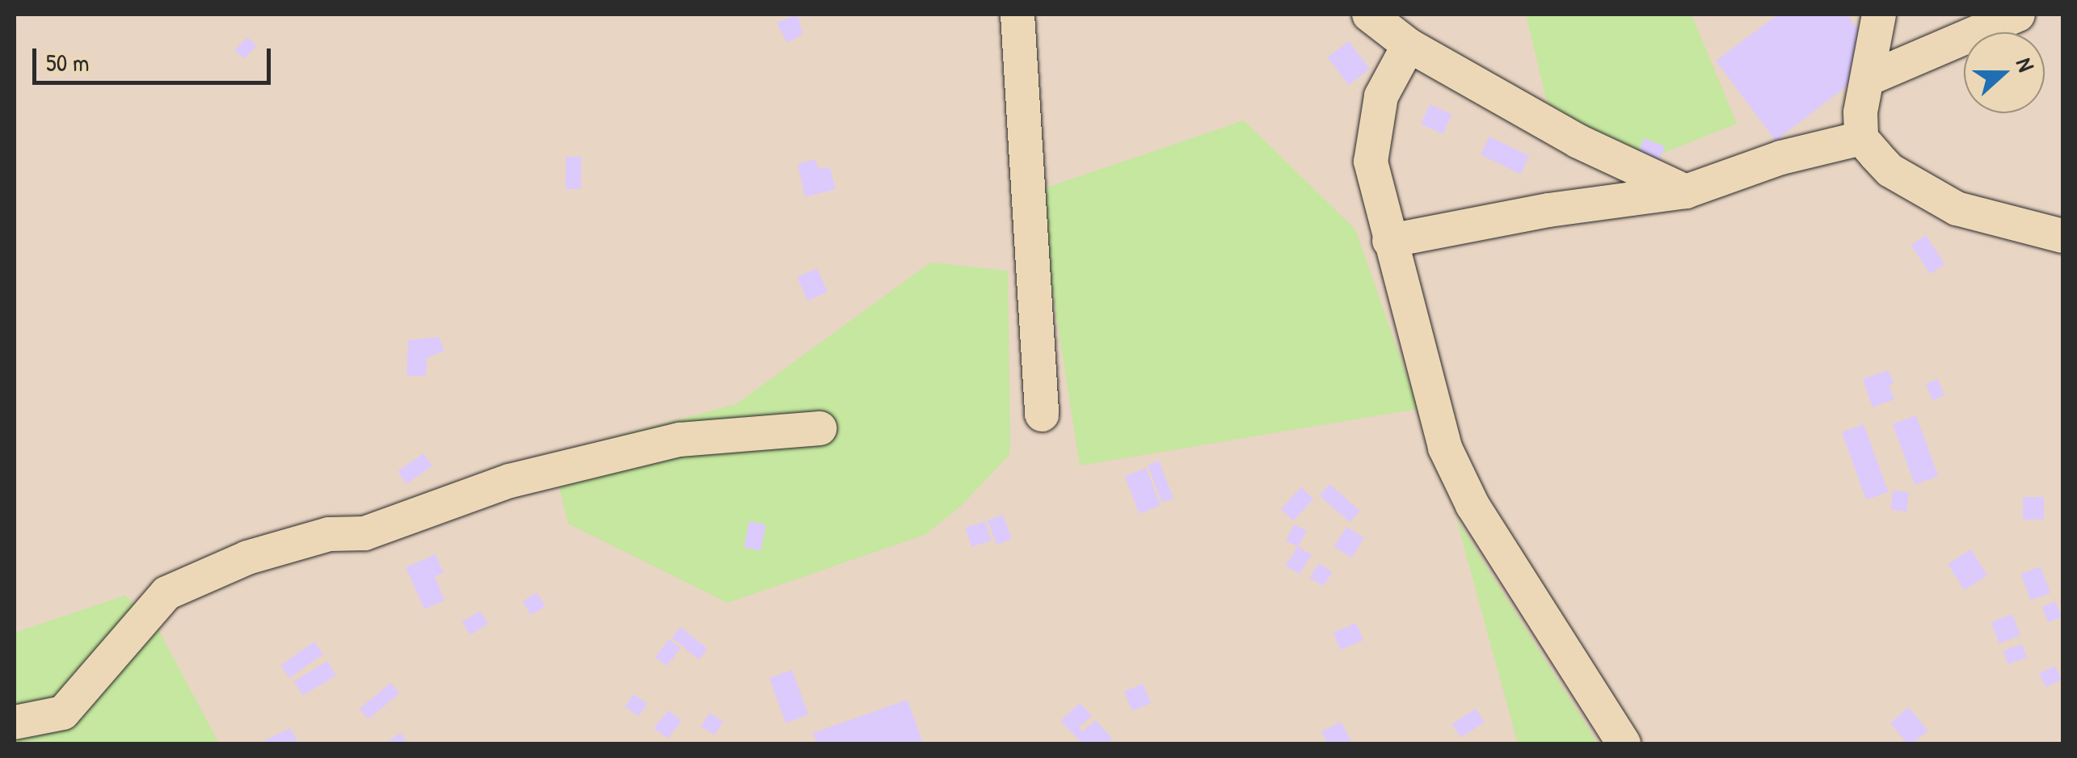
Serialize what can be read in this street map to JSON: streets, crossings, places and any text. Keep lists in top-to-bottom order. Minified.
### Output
{"scale_bar":"50 m","north":"right"}
